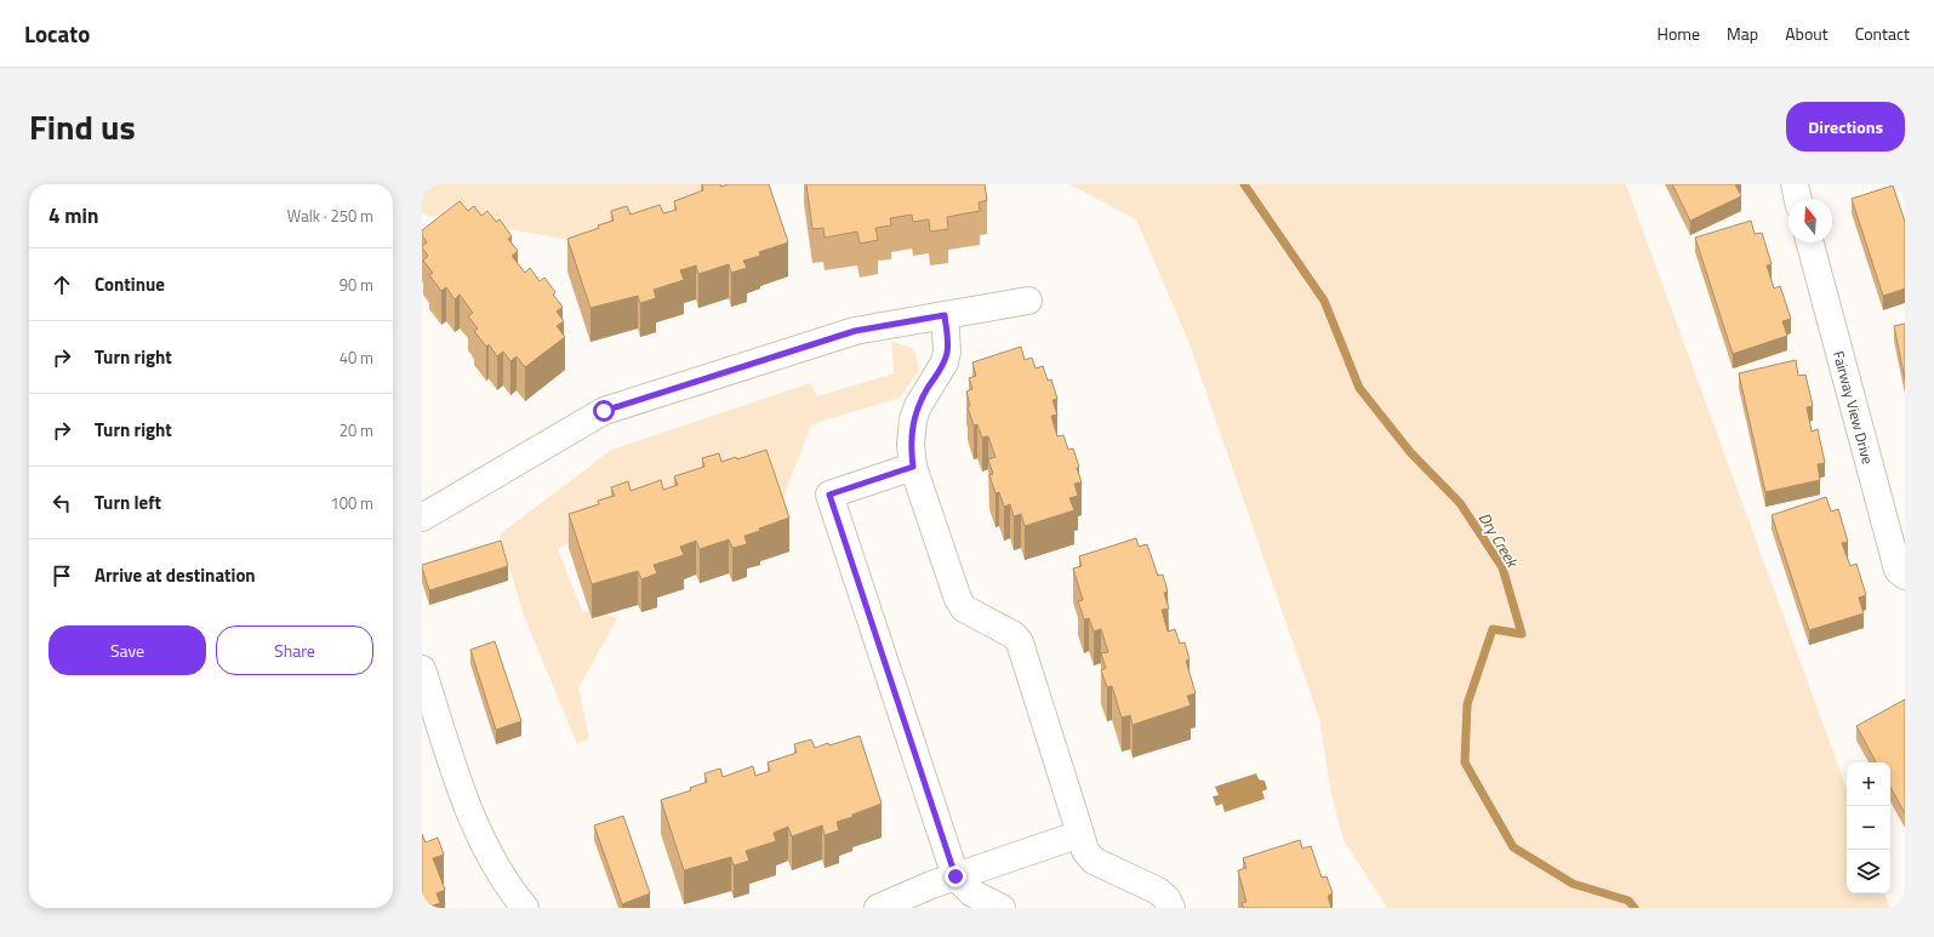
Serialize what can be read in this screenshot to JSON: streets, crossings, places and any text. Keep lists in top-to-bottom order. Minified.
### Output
{"streets":{"street":["Fairway View Drive"]},"water":["Dry Creek"],"north":"top","page":{"header":"Locato","nav":["Home","Map","About","Contact"],"title":"Find us","buttons":["Directions",["Save","Share"]],"heading":["4 min","Walk · 250 m"],"list":[["Continue","90 m"],["Turn right","40 m"],["Turn right","20 m"],["Turn left","100 m"],"Arrive at destination"],"map_buttons":["+","−"]}}
